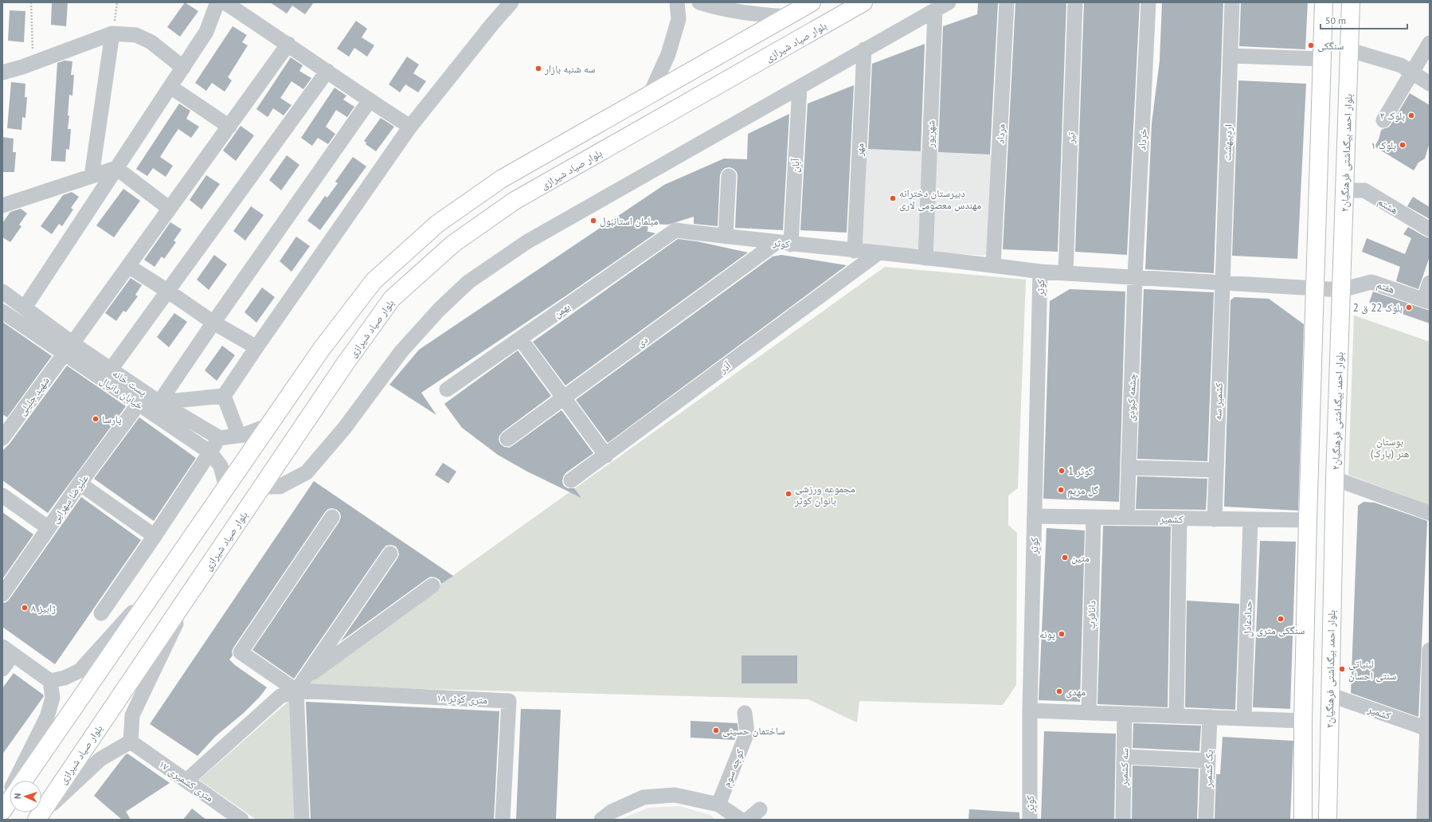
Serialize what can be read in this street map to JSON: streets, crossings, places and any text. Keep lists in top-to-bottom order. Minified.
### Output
{"streets":{"main road":["بلوار صیاد شیرازی","بلوار احمد بیگداشتی فرهنگیان۲"],"street":["شهریور","مرداد","تیر","خرداد","اردیبهشت","مهر","آبان","هشتم","کوثر","هفتم","بهمن","دی","آذر","پست خانه","خیابان دانیال","شهید جلیلی","چشمه کبودی","کشمیر سه","علیرضا سهرابی","کشمیر","دانافرب","حدادعادل","۱۸ متری کوثر","سه کشمیر","کوچه سوم","یک کشمیر","۱۷ متری کشمیری"]},"crossings":[["شهریور","کوثر"],["مرداد","کوثر"],["تیر","کوثر"],["خرداد","کوثر"],["خرداد","چشمه کبودی"],["اردیبهشت","کوثر"],["اردیبهشت","کشمیر سه"],["مهر","کوثر"],["بلوار احمد بیگداشتی فرهنگیان۲","هشتم"],["بلوار احمد بیگداشتی فرهنگیان۲","هفتم"],["بلوار احمد بیگداشتی فرهنگیان۲","کشمیر"],["آبان","کوثر"],["کوثر","هفتم"],["کوثر","بهمن"],["کوثر","دی"],["کوثر","آذر"],["کوثر","چشمه کبودی"],["کوثر","کشمیر سه"],["کوثر","کشمیر"],["پست خانه","خیابان دانیال"],["پست خانه","شهید جلیلی"],["خیابان دانیال","شهید جلیلی"],["خیابان دانیال","علیرضا سهرابی"],["چشمه کبودی","کشمیر"],["کشمیر سه","کشمیر"],["کشمیر","دانافرب"],["کشمیر","حدادعادل"]],"parks":["بوستان (پارک) هنر"],"places":["سنگکی","سه شنبه بازار","بلوک ۲","بلوک ۱","دبیرستان دخترانه مهندس معصومی لاری","مبلمان استانبول","بلوک 22 ق 2","پارسا","کوثر 1","گل مریم","مجموعه ورزشی بانوان کوثر","متین","ژابیز ۸","سنگکی متری","پونه","لبنیاتی سنتی احسان","مهدی","ساختمان حسینی"],"scale_bar":"50 m","north":"left"}
